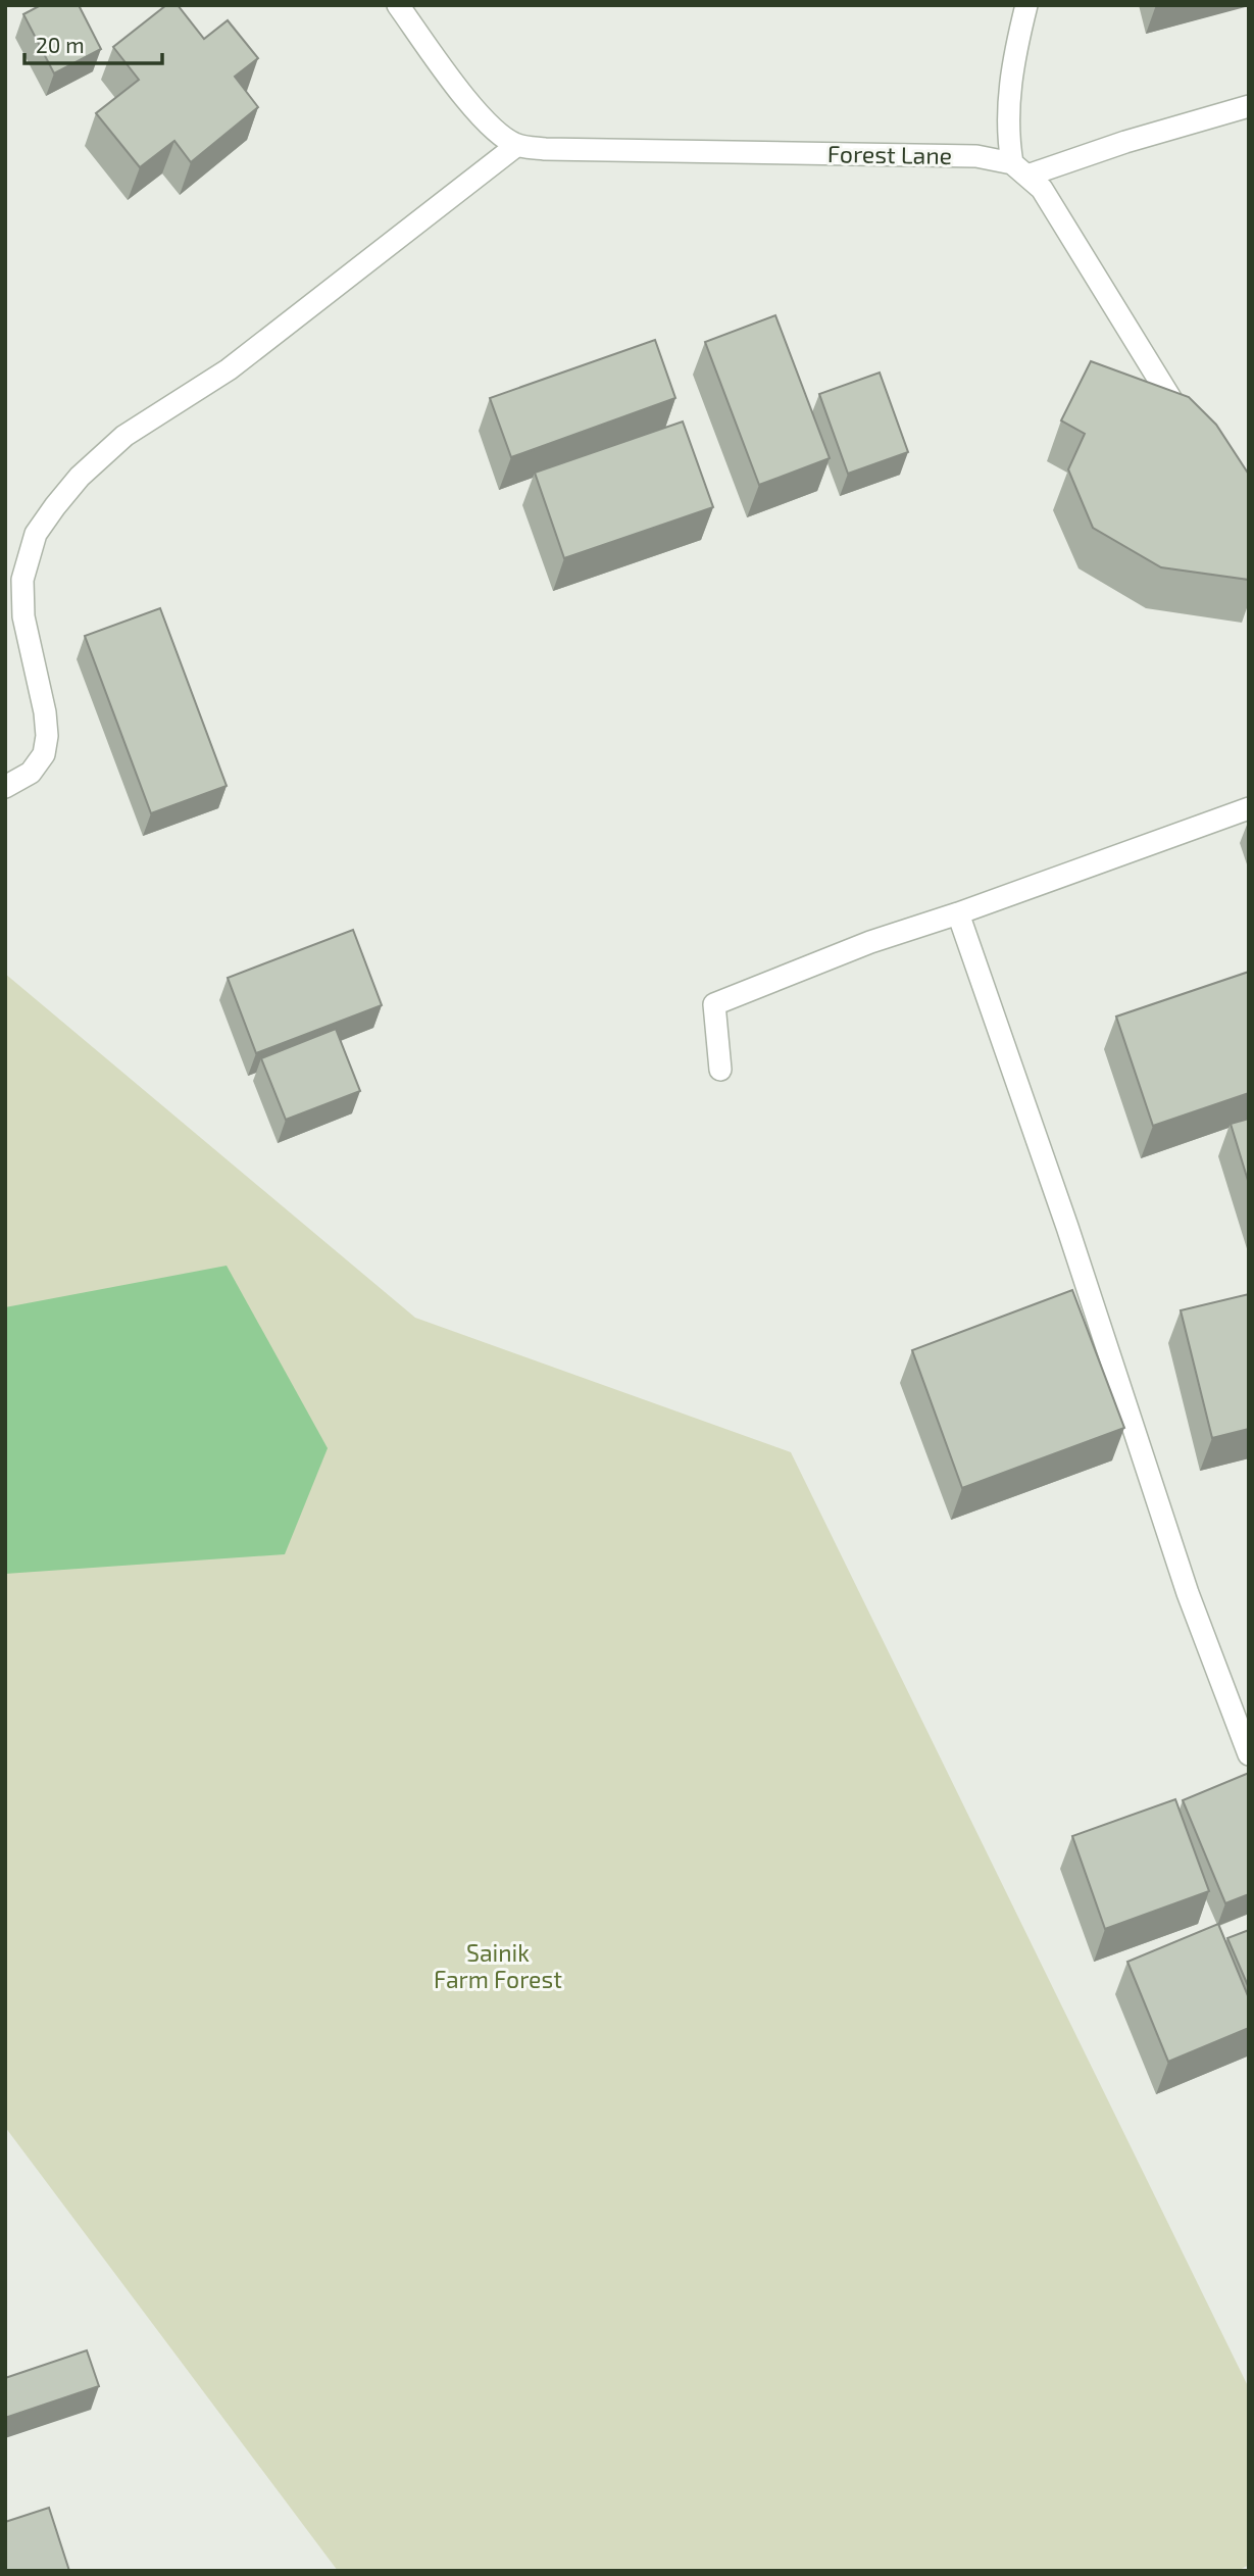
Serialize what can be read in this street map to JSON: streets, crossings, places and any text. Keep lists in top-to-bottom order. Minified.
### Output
{"streets":{"street":["Forest Lane"]},"parks":["Sainik Farm Forest"],"scale_bar":"20 m"}
